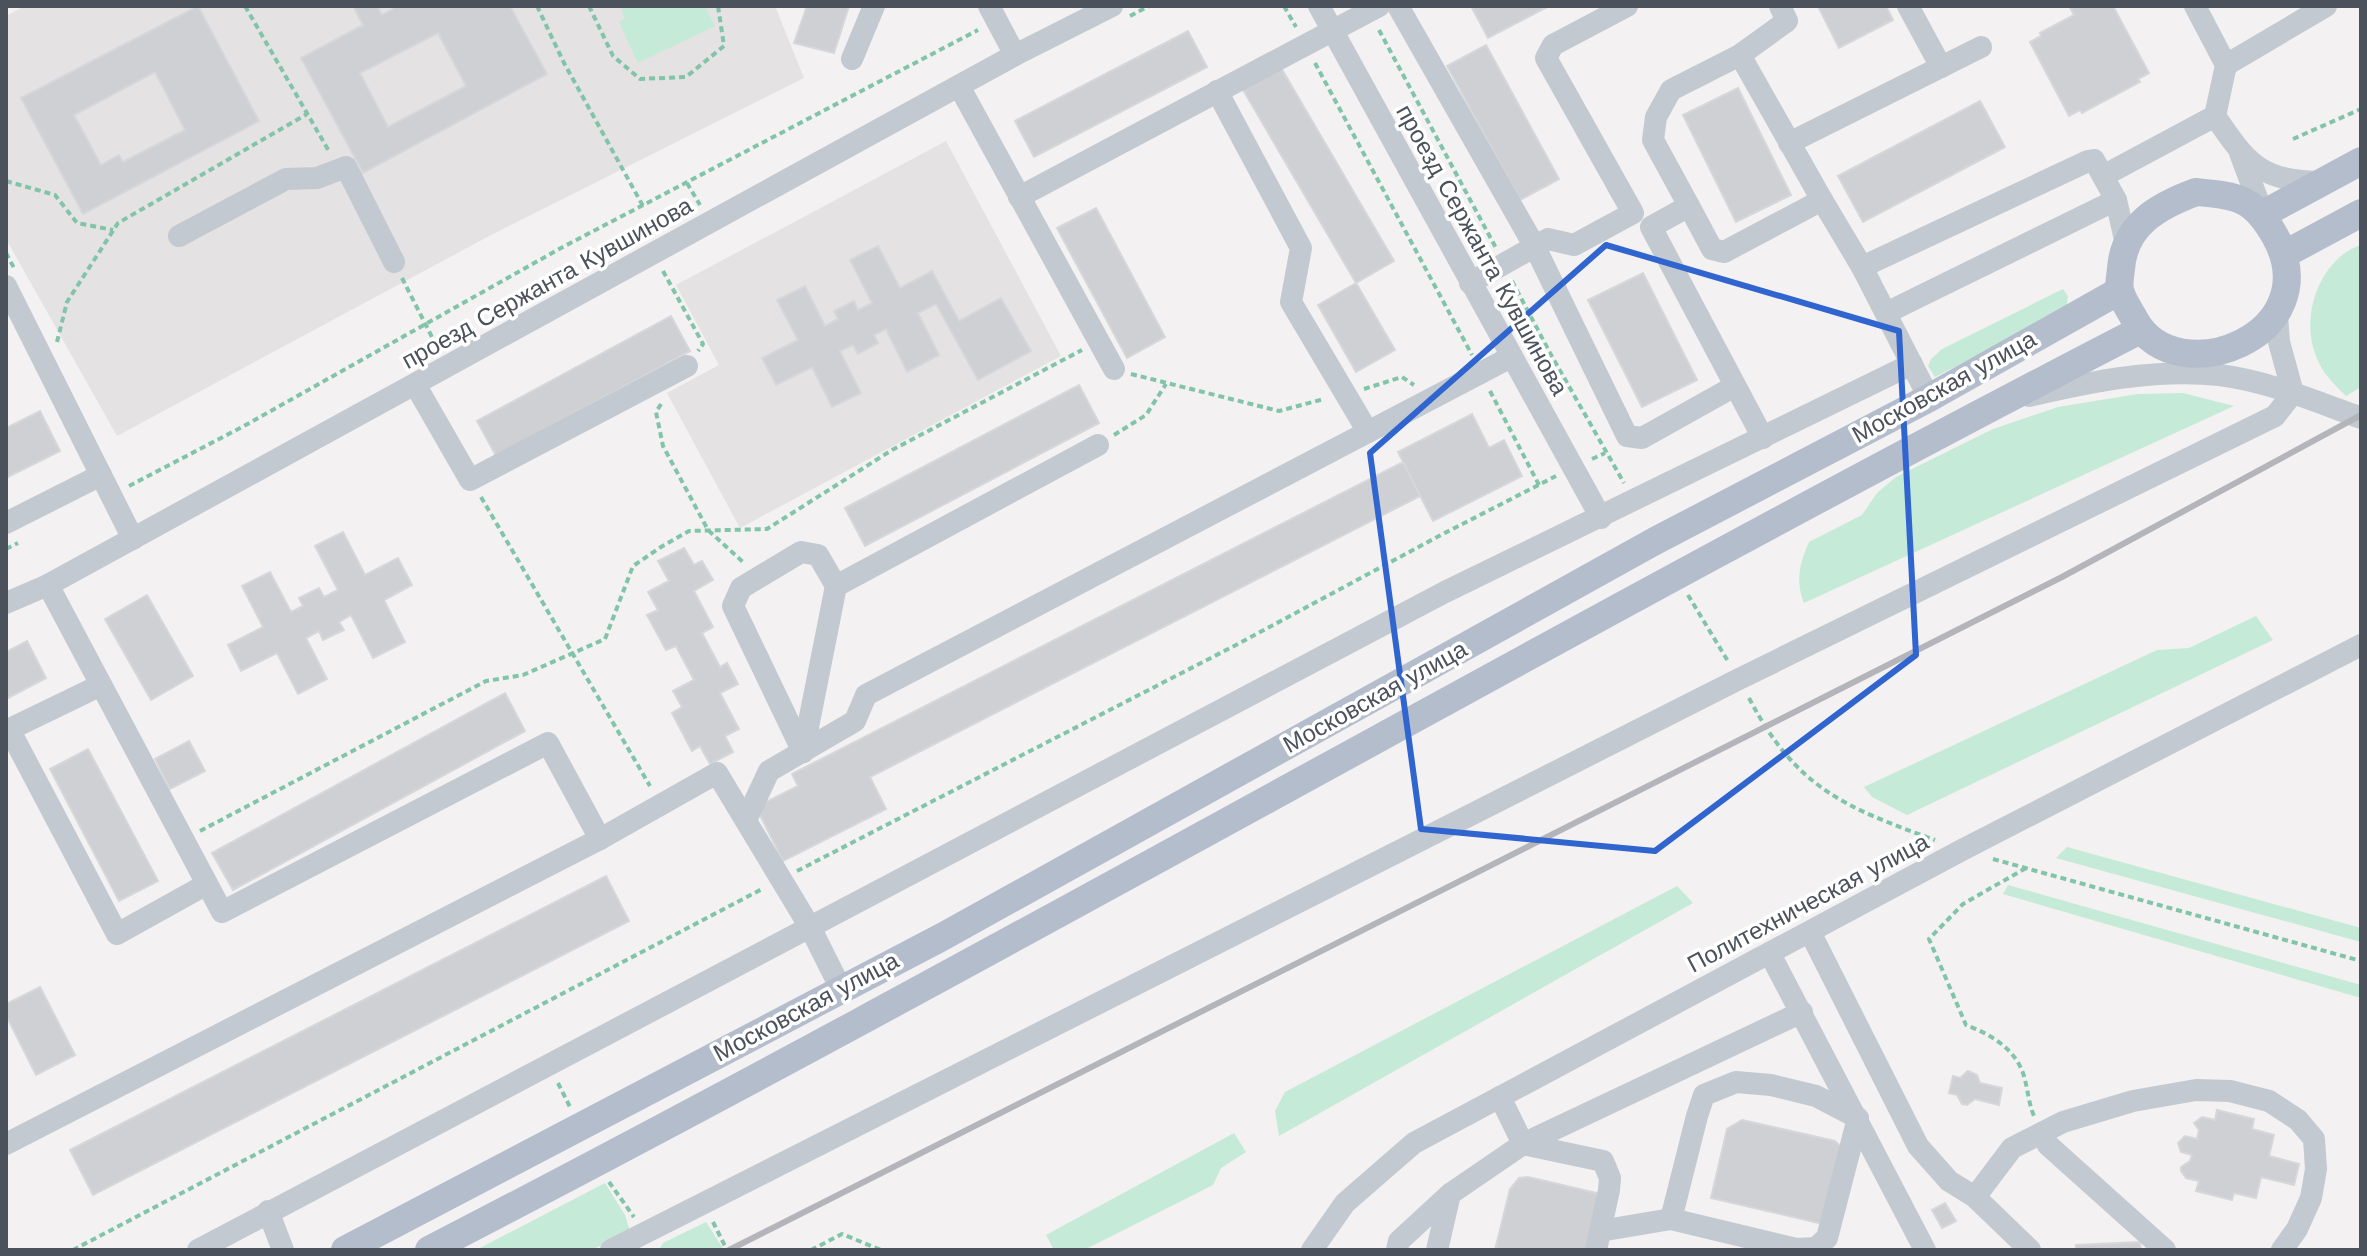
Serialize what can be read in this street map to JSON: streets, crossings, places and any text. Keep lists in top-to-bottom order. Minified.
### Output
{"streets":{"main road":["Московская улица"],"street":["проезд Сержанта Кувшинова","Политехническая улица"]}}
